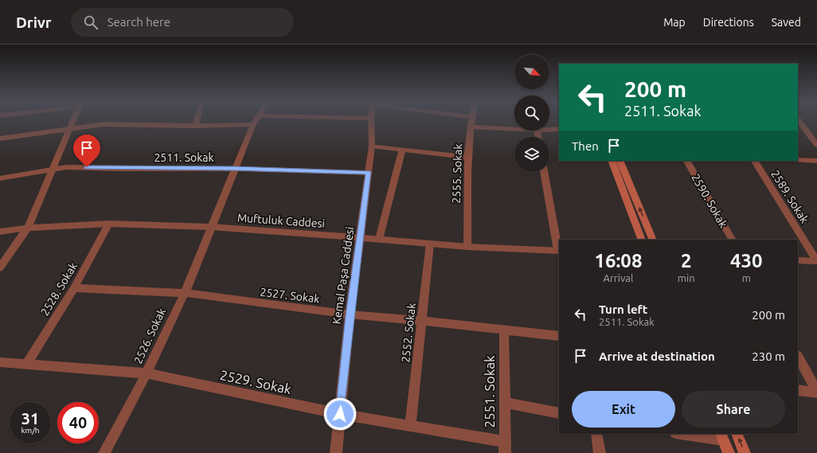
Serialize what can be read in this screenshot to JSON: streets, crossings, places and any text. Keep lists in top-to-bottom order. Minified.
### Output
{"streets":{"street":["2511. Sokak","2555. Sokak","2589. Sokak","2590. Sokak","Muftuluk Caddesi","Kemal Paşa Caddesi","2528. Sokak","2527. Sokak","2552. Sokak","2526. Sokak","2529. Sokak","2551. Sokak"]},"crossings":[["2511. Sokak","Kemal Paşa Caddesi"],["2511. Sokak","2526. Sokak"],["2555. Sokak","Muftuluk Caddesi"],["Muftuluk Caddesi","Kemal Paşa Caddesi"],["Muftuluk Caddesi","2528. Sokak"],["Muftuluk Caddesi","2552. Sokak"],["Muftuluk Caddesi","2526. Sokak"],["Kemal Paşa Caddesi","2527. Sokak"],["Kemal Paşa Caddesi","2529. Sokak"],["2528. Sokak","2527. Sokak"],["2528. Sokak","2529. Sokak"],["2527. Sokak","2552. Sokak"],["2527. Sokak","2526. Sokak"],["2527. Sokak","2551. Sokak"],["2552. Sokak","2529. Sokak"],["2526. Sokak","2529. Sokak"],["2529. Sokak","2551. Sokak"]],"north":"bottom right","page":{"header":"Drivr","search":"Search here","nav":["Map","Directions","Saved"],"turn":["200 m","2511. Sokak"],"then":"Then","eta":["16:08","Arrival","2","min","430","m"],"list":[{"name":"Turn left","note":"2511. Sokak","value":"200 m"},{"name":"Arrive at destination","value":"230 m"}],"buttons":["Exit","Share"],"speed":"31 km/h","limit":"40"}}
